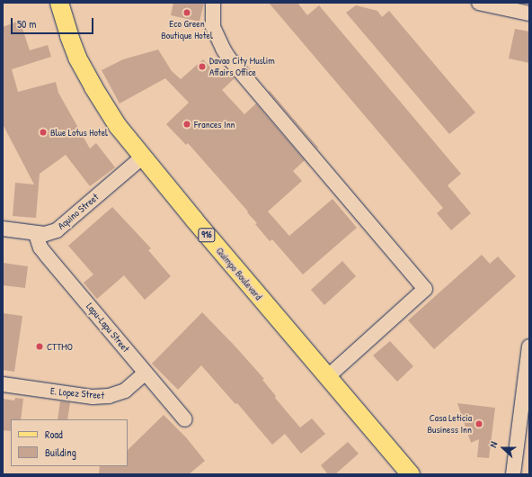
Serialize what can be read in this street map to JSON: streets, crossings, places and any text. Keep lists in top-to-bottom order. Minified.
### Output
{"streets":{"main road":["916","Quimpo Boulevard"],"street":["Aquino Street","Lapu-Lapu Street","E. Lopez Street"]},"crossings":[["Aquino Street","Quimpo Boulevard"],["Aquino Street","Lapu-Lapu Street"],["Lapu-Lapu Street","E. Lopez Street"]],"places":["Eco Green Boutique Hotel","Davao City Muslim Affairs Office","Frances Inn","Blue Lotus Hotel","CTTMO","Casa Leticia Business Inn"],"legend":["Road","Building"],"scale_bar":"50 m","north":"left"}
